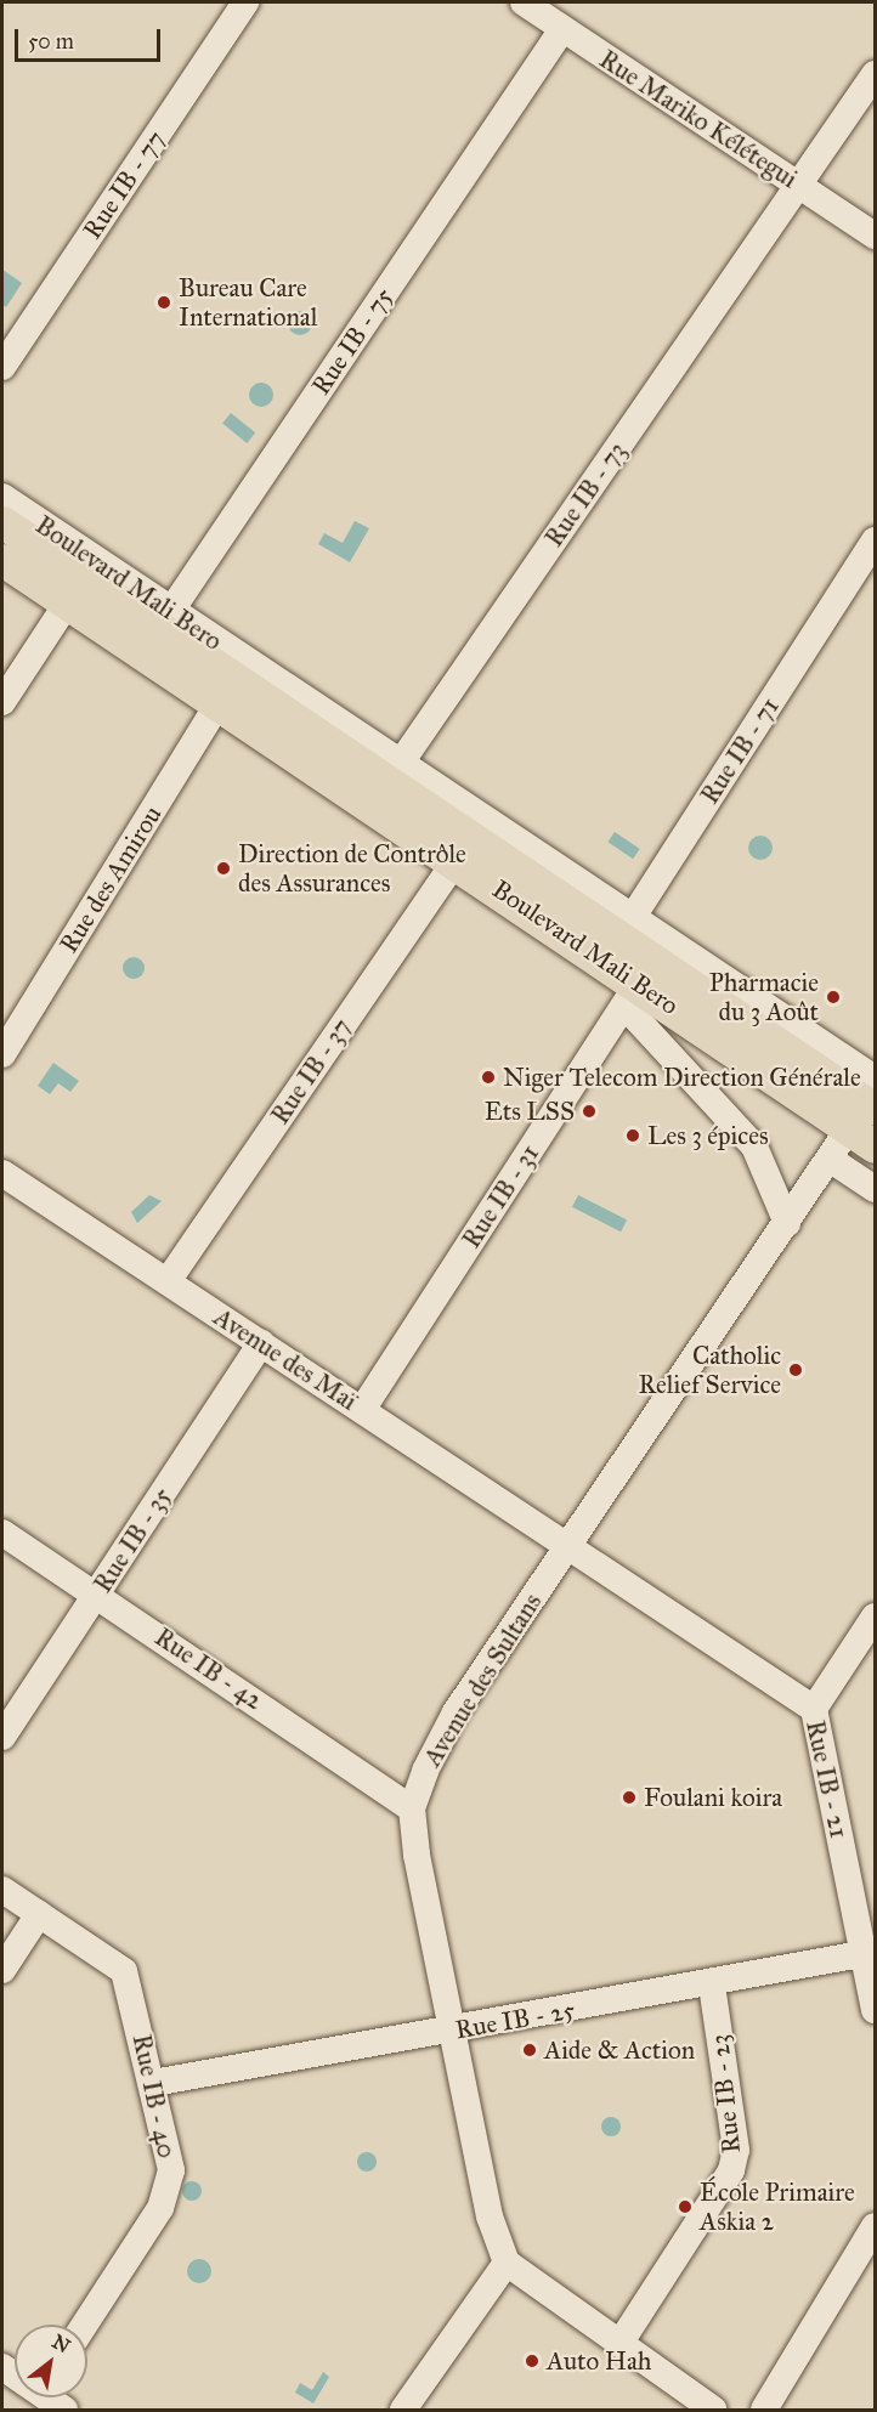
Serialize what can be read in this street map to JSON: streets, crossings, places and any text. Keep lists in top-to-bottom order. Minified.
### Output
{"streets":{"main road":["Boulevard Mali Bero"],"street":["Rue Mariko Kélétegui","Rue IB - 77","Rue IB - 75","Rue IB - 73","Rue IB - 71","Rue des Amirou","Rue IB - 37","Rue IB - 31","Avenue des Maï","Rue IB - 35","Rue IB - 42","Avenue des Sultans","Rue IB - 21","Rue IB - 25","Rue IB - 23","Rue IB - 40"]},"crossings":[["Rue Mariko Kélétegui","Rue IB - 75"],["Rue Mariko Kélétegui","Rue IB - 73"],["Rue IB - 75","Boulevard Mali Bero"],["Rue IB - 73","Boulevard Mali Bero"],["Boulevard Mali Bero","Rue IB - 71"],["Boulevard Mali Bero","Rue des Amirou"],["Boulevard Mali Bero","Rue IB - 37"],["Boulevard Mali Bero","Rue IB - 31"],["Boulevard Mali Bero","Avenue des Sultans"],["Rue IB - 37","Avenue des Maï"],["Rue IB - 31","Avenue des Maï"],["Avenue des Maï","Rue IB - 35"],["Avenue des Maï","Avenue des Sultans"],["Avenue des Maï","Rue IB - 21"],["Rue IB - 35","Rue IB - 42"],["Rue IB - 42","Avenue des Sultans"],["Avenue des Sultans","Rue IB - 21"],["Rue IB - 21","Rue IB - 25"],["Rue IB - 25","Rue IB - 23"],["Rue IB - 25","Rue IB - 40"]],"places":["Bureau Care International","Direction de Contrôle des Assurances","Pharmacie du 3 Août","Niger Telecom Direction Générale","Ets LSS","Les 3 épices","Catholic Relief Service","Foulani koira","Aide & Action","École Primaire Askia 2","Auto Hah"],"scale_bar":"50 m","north":"top right"}
